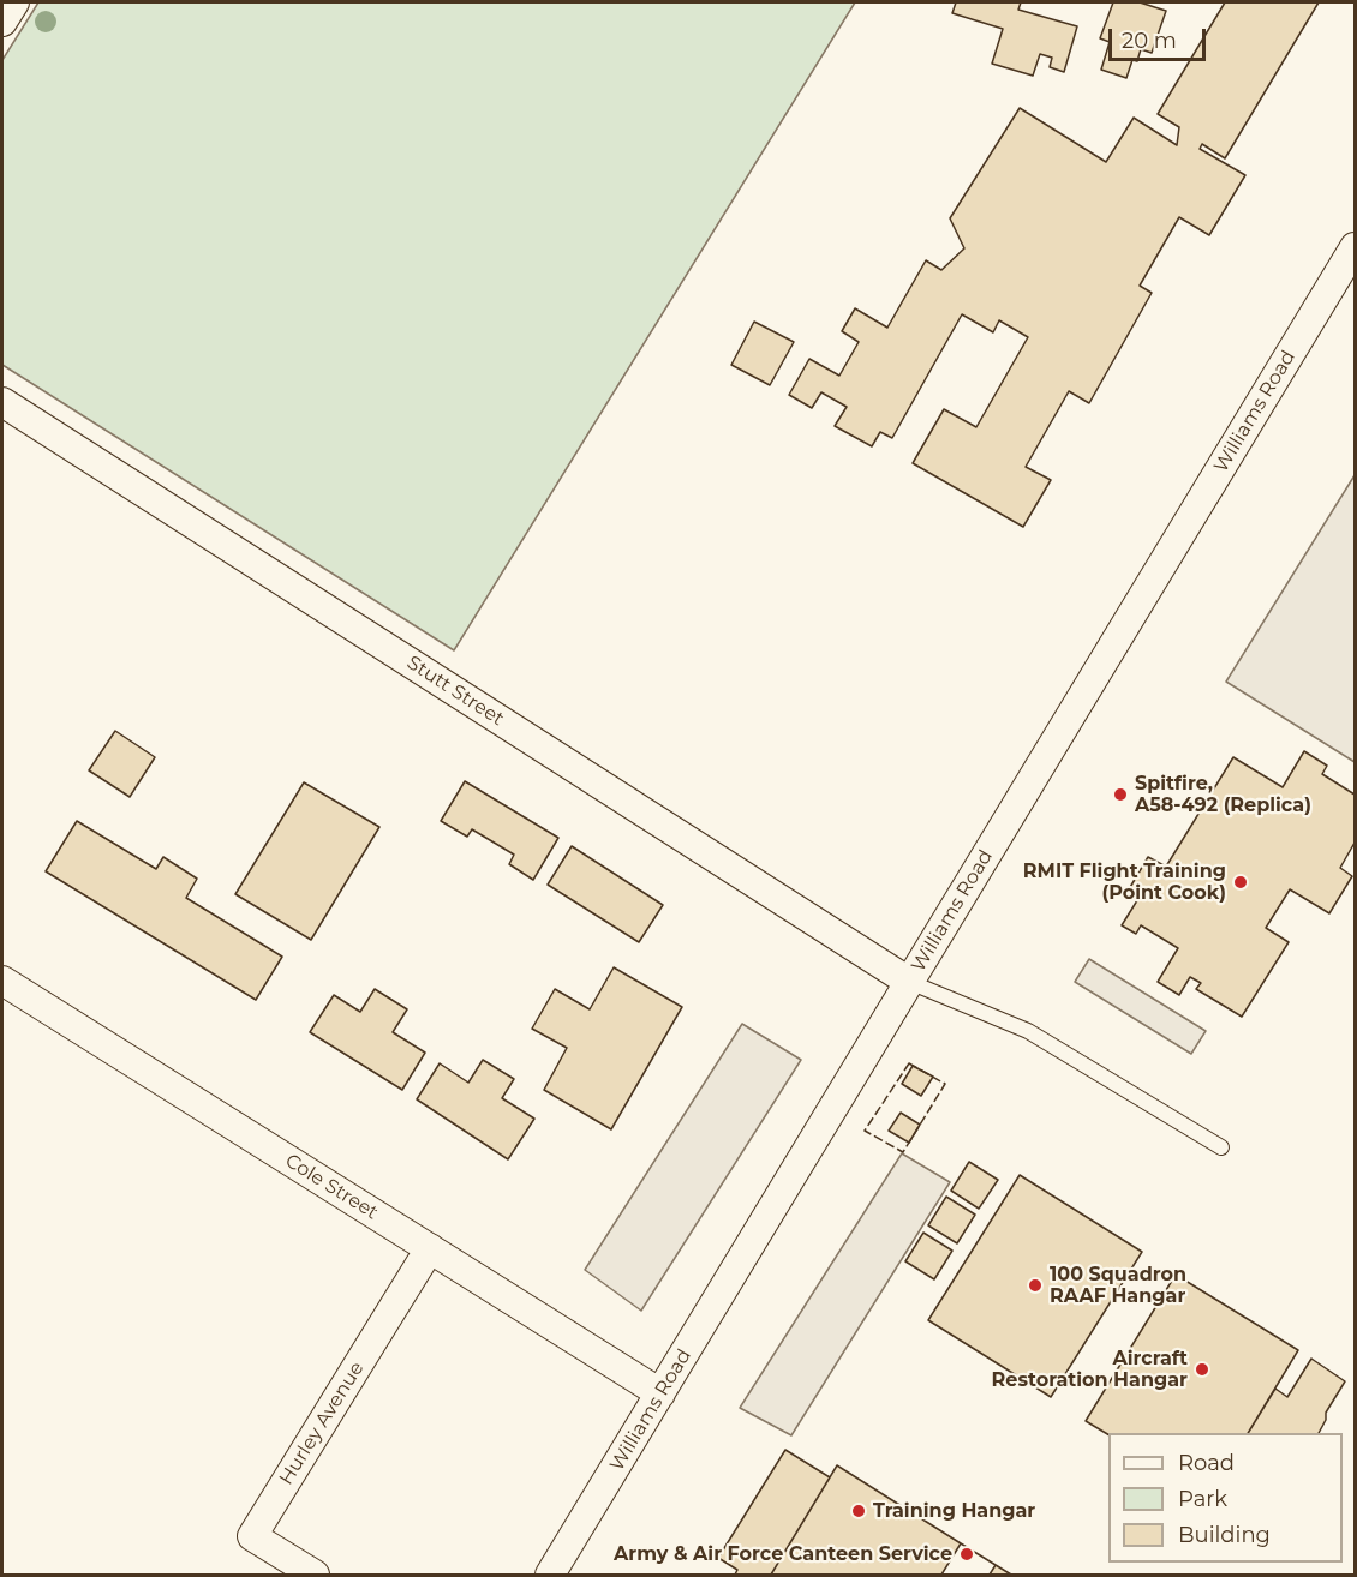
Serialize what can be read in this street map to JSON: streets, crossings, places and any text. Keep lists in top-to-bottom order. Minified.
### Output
{"streets":{"street":["Williams Road","Stutt Street","Cole Street","Hurley Avenue"]},"crossings":[["Williams Road","Stutt Street"],["Williams Road","Cole Street"],["Cole Street","Hurley Avenue"]],"places":["Spitfire, A58-492 (Replica)","RMIT Flight Training (Point Cook)","100 Squadron RAAF Hangar","Aircraft Restoration Hangar","Training Hangar","Army & Air Force Canteen Service"],"legend":["Road","Park","Building"],"scale_bar":"20 m"}
